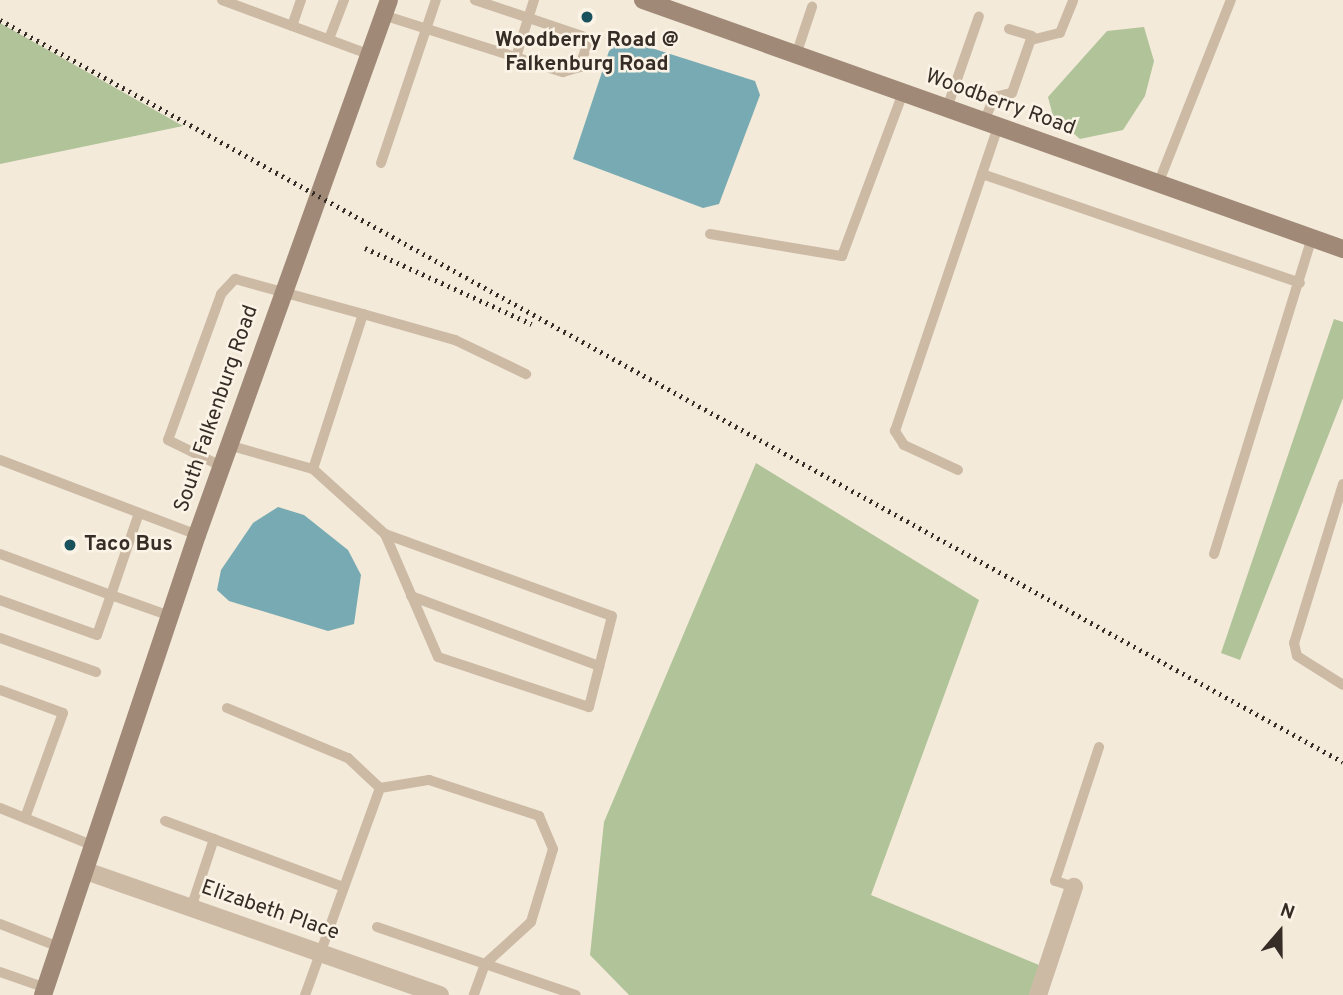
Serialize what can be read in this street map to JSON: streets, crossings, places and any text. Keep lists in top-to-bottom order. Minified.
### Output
{"streets":{"street":["Woodberry Road","South Falkenburg Road","Elizabeth Place"]},"crossings":[["South Falkenburg Road","Elizabeth Place"]],"places":["Woodberry Road @ Falkenburg Road","Taco Bus"],"north":"top"}
